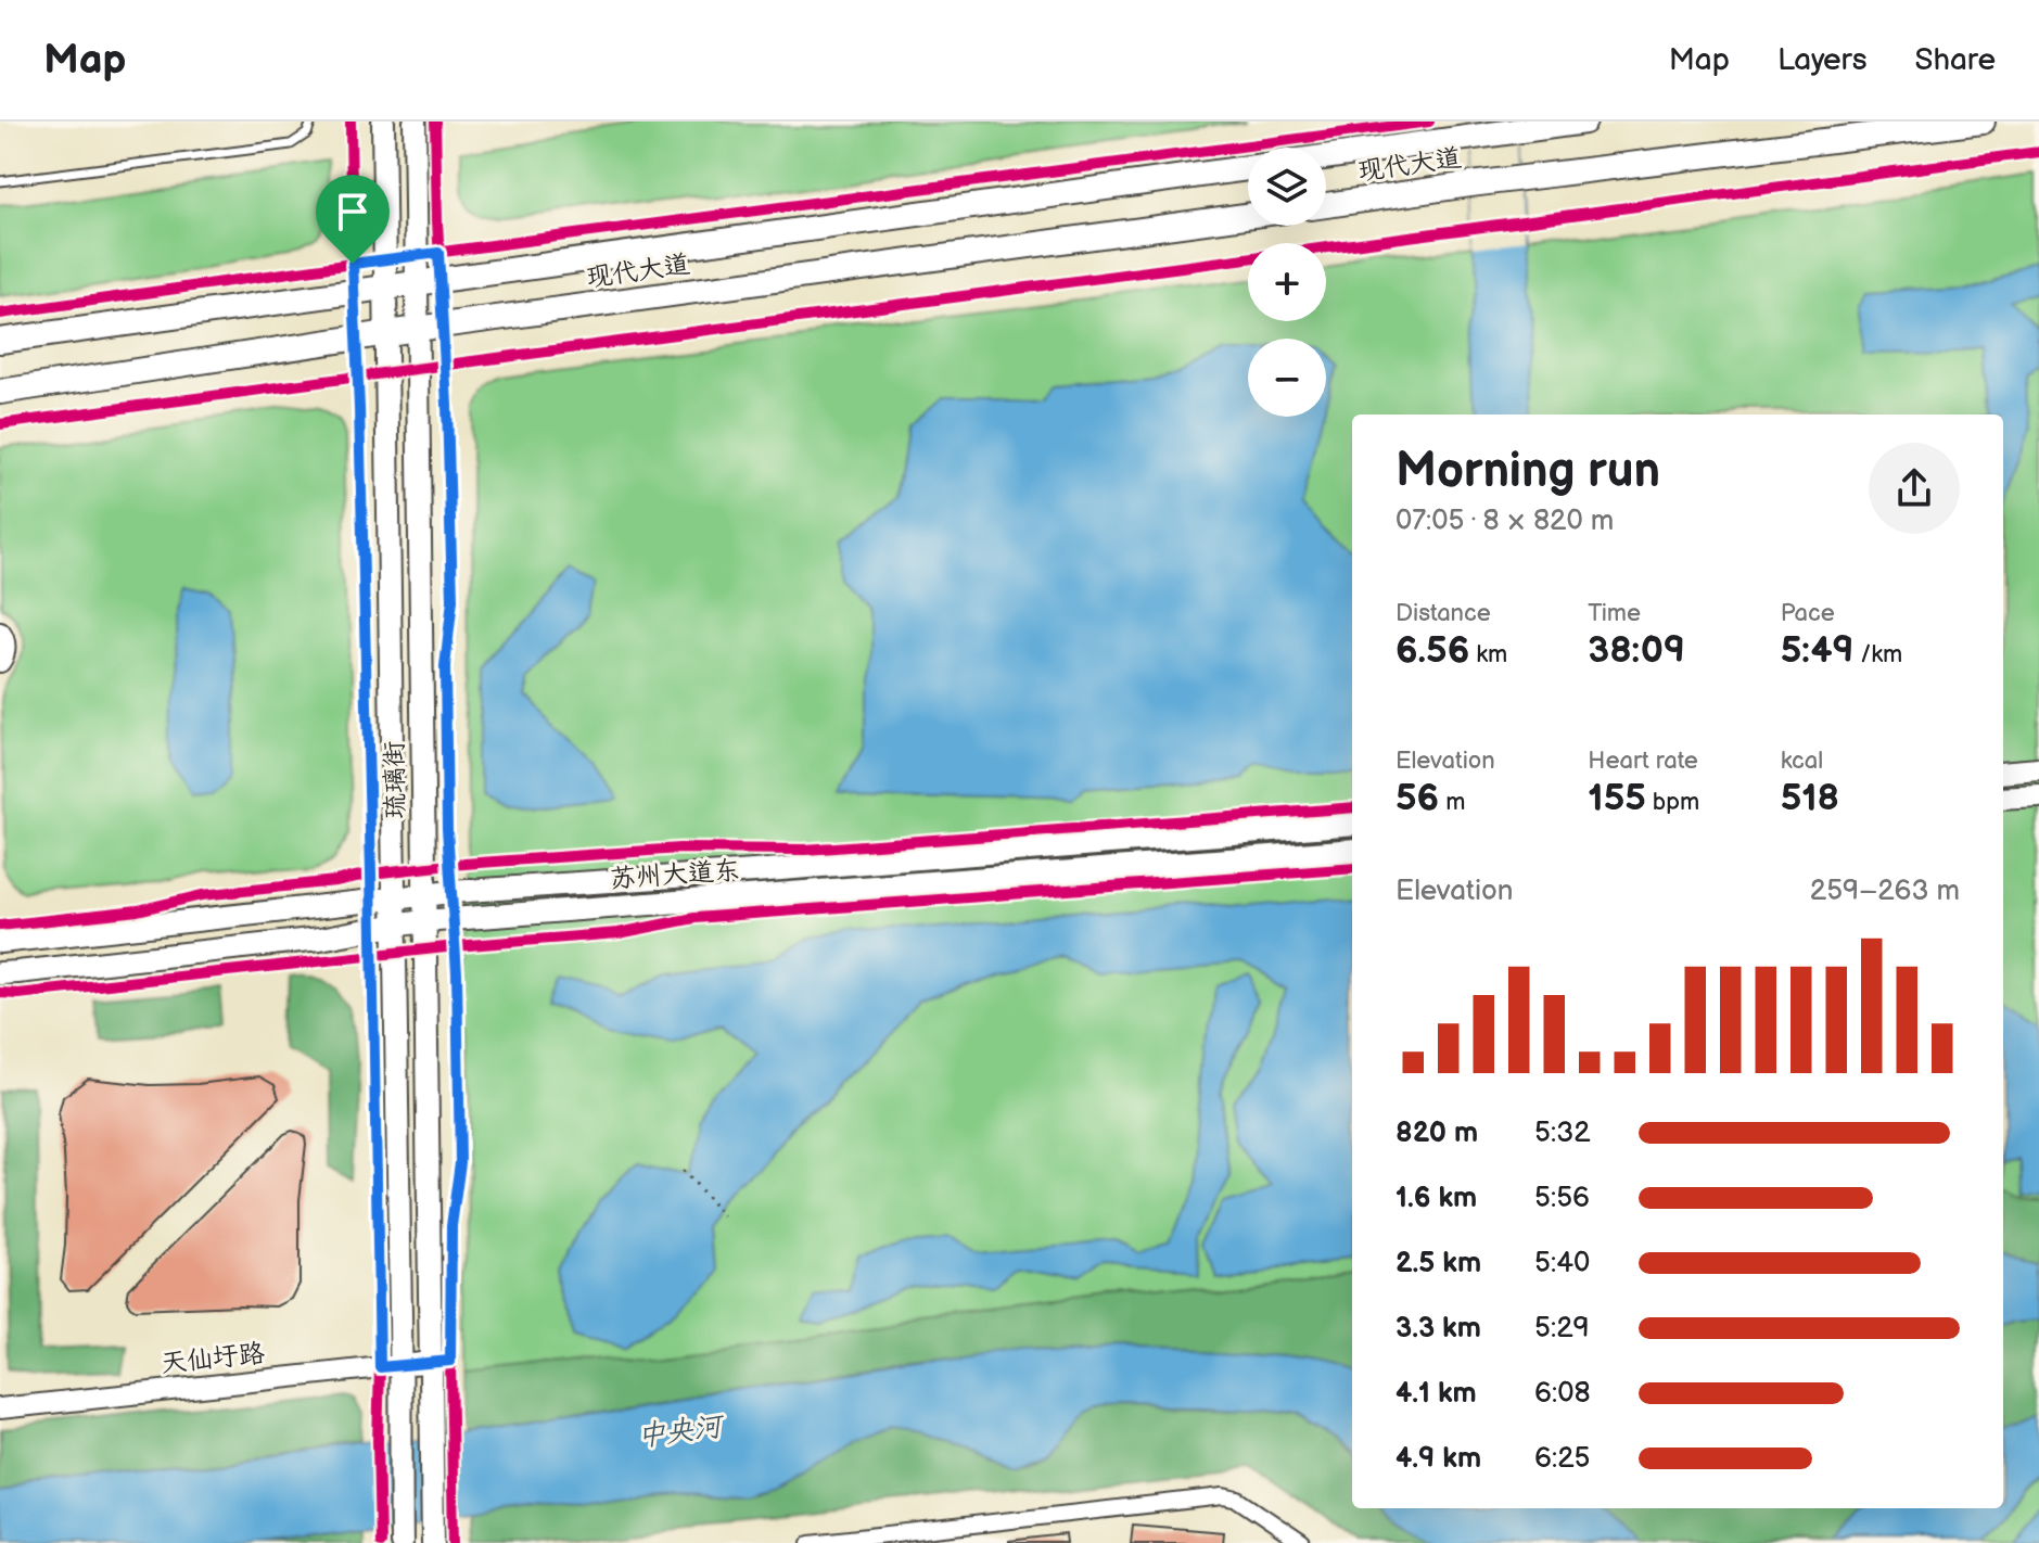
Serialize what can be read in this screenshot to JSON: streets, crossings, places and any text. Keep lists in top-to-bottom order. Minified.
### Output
{"streets":{"main road":["现代大道","琉璃街","苏州大道东"],"street":["天仙圩路"]},"crossings":[["现代大道","琉璃街"],["琉璃街","苏州大道东"],["琉璃街","天仙圩路"]],"water":["中央河"],"page":{"header":"Map","nav":["Map","Layers","Share"],"map_buttons":["+","−"],"heading":["Morning run","07:05 · 8 × 820 m"],"stats":[["Distance","6.56 km"],["Time","38:09"],["Pace","5:49 /km"],["Elevation","56 m"],["Heart rate","155 bpm"],["kcal","518"]],"chart":["Elevation","259–263 m"],"list":[{"name":"820 m","note":"5:32"},{"name":"1.6 km","note":"5:56"},{"name":"2.5 km","note":"5:40"},{"name":"3.3 km","note":"5:29"},{"name":"4.1 km","note":"6:08"},{"name":"4.9 km","note":"6:25"}]}}
